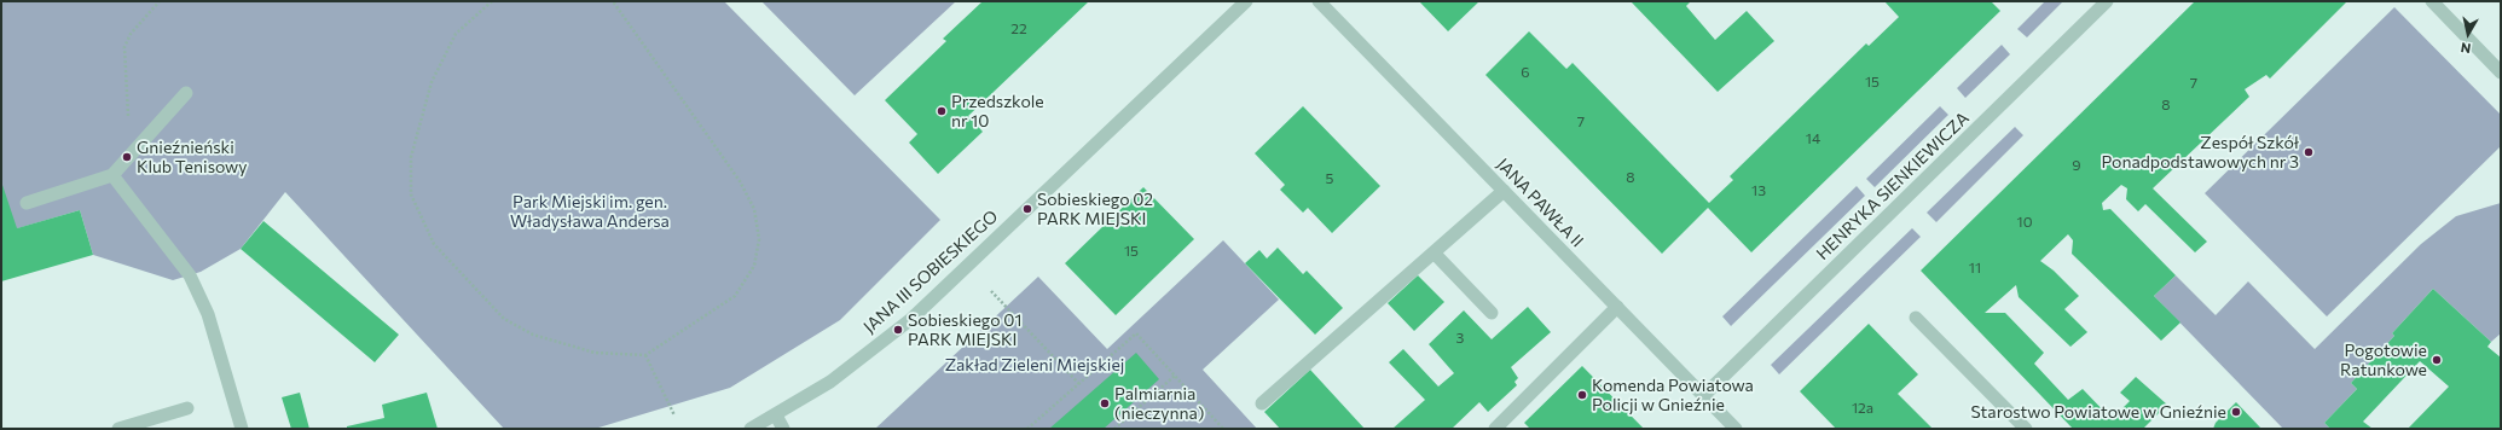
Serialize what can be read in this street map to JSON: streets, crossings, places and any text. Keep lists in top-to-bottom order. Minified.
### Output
{"streets":{"street":["HENRYKA SIENKIEWICZA","JANA PAWŁA II","JANA III SOBIESKIEGO"]},"crossings":[["HENRYKA SIENKIEWICZA","JANA PAWŁA II"]],"parks":["Park Miejski im. gen. Władysława Andersa","Zakład Zieleni Miejskiej"],"places":["Przedszkole nr 10","Zespół Szkół Ponadpodstawowych nr 3","Gnieźnieński Klub Tenisowy","Sobieskiego 02 PARK MIEJSKI","Sobieskiego 01 PARK MIEJSKI","Pogotowie Ratunkowe","Komenda Powiatowa Policji w Gnieźnie","Palmiarnia (nieczynna)","Starostwo Powiatowe w Gnieźnie"],"house_numbers":["22","6","15","7","8","7","14","9","8","5","13","10","15","11","3","12a"],"north":"bottom"}
